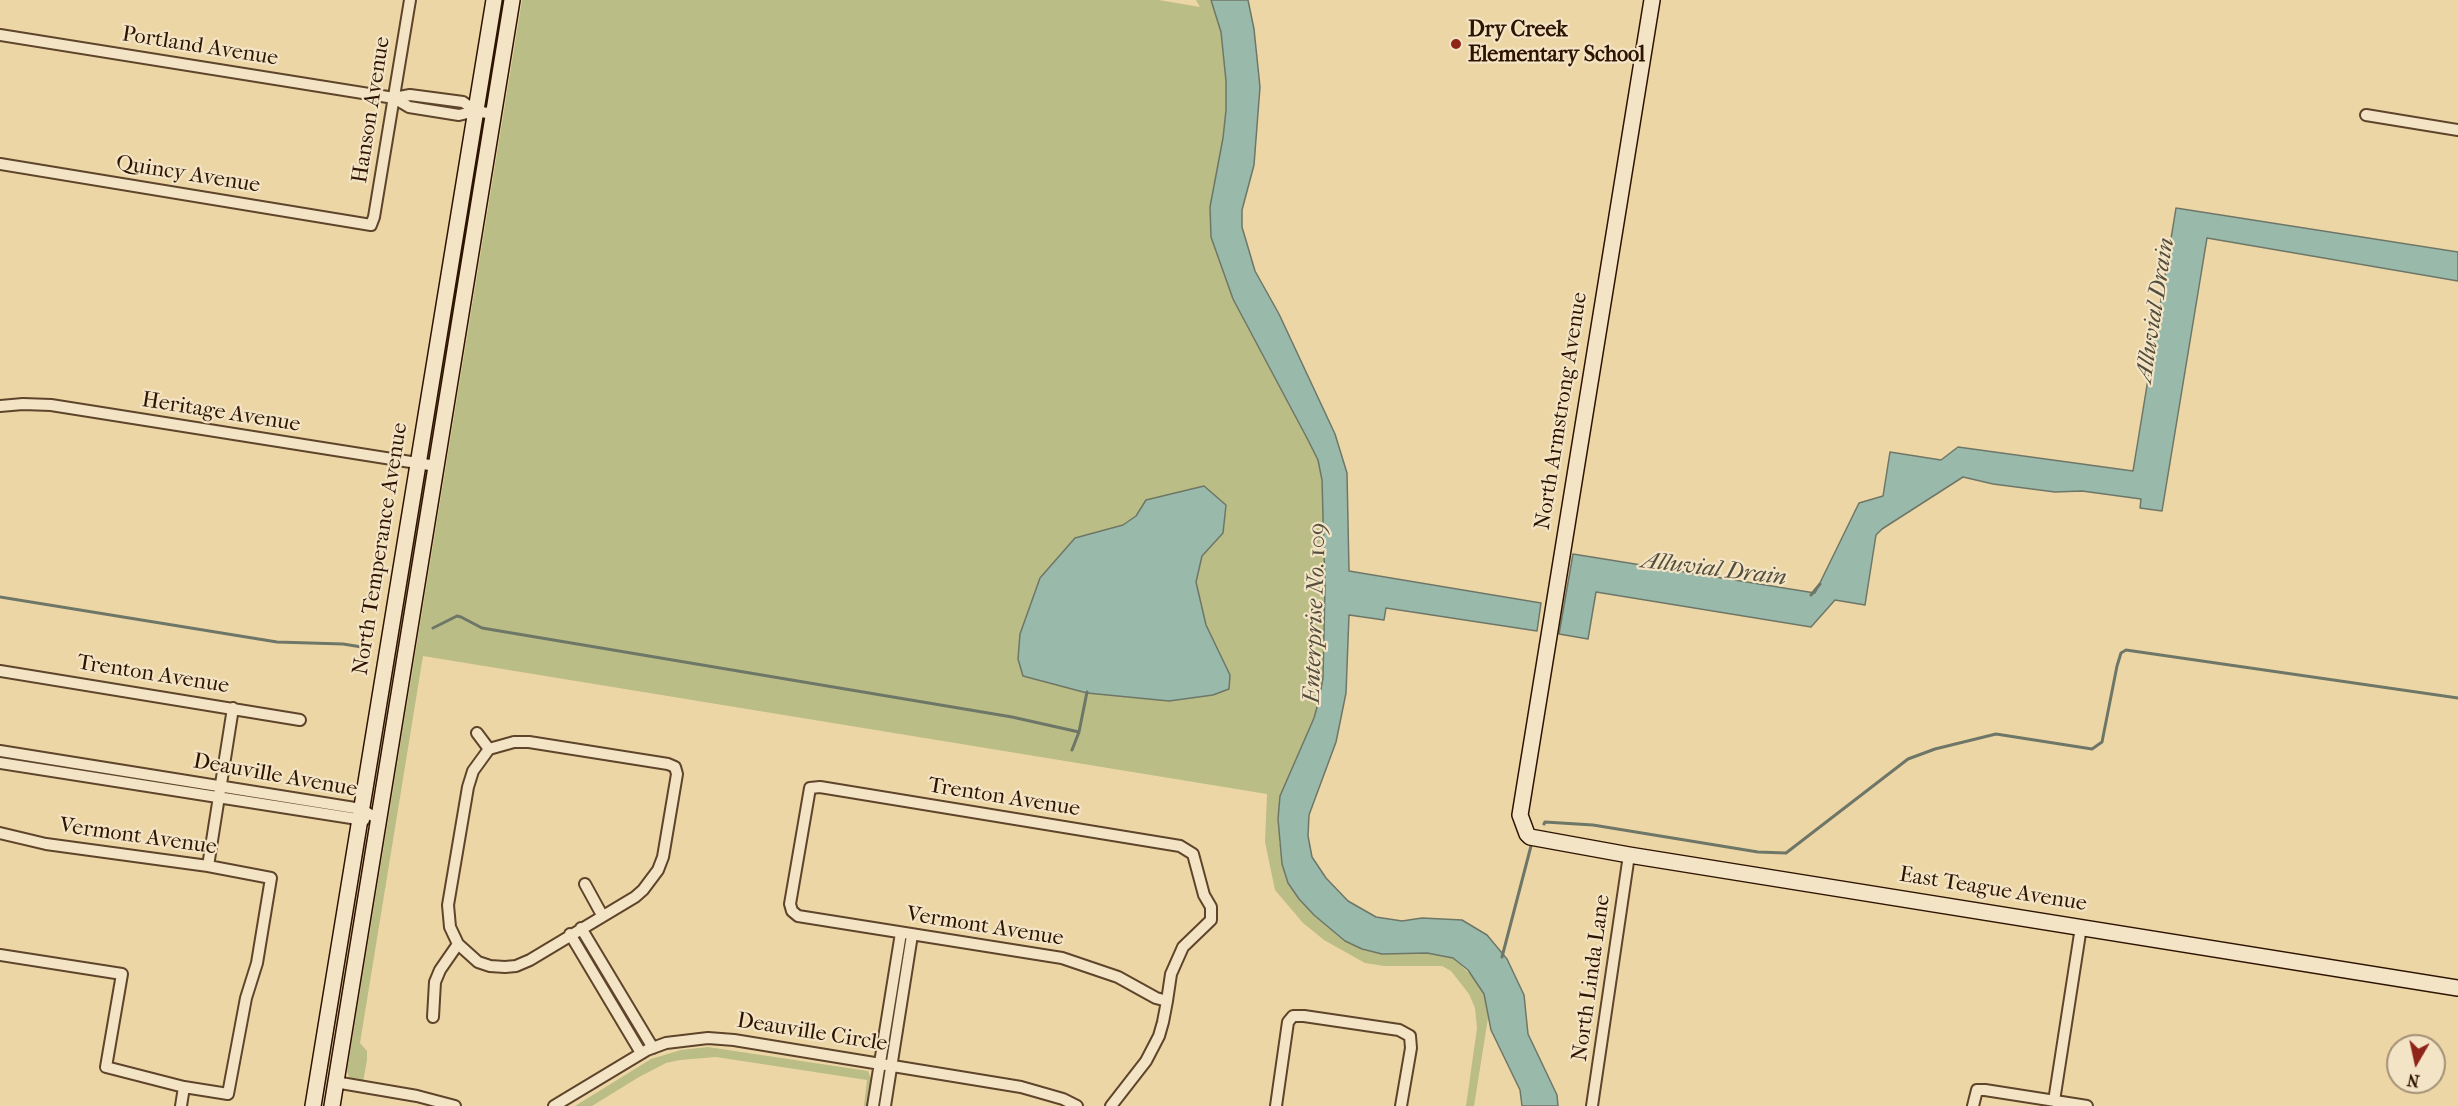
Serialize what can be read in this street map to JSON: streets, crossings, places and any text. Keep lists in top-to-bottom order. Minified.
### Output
{"streets":{"main road":["North Armstrong Avenue","North Temperance Avenue","East Teague Avenue"],"street":["Portland Avenue","Hanson Avenue","Quincy Avenue","Heritage Avenue","Trenton Avenue","Deauville Avenue","Vermont Avenue","North Linda Lane","Deauville Circle"]},"crossings":[["Portland Avenue","Hanson Avenue"],["Portland Avenue","North Temperance Avenue"],["Hanson Avenue","Quincy Avenue"],["North Armstrong Avenue","East Teague Avenue"],["Heritage Avenue","North Temperance Avenue"],["North Temperance Avenue","Deauville Avenue"],["Trenton Avenue","Vermont Avenue"],["East Teague Avenue","North Linda Lane"]],"water":["Alluvial Drain","Enterprise No. 109"],"places":["Dry Creek Elementary School"],"north":"bottom"}
